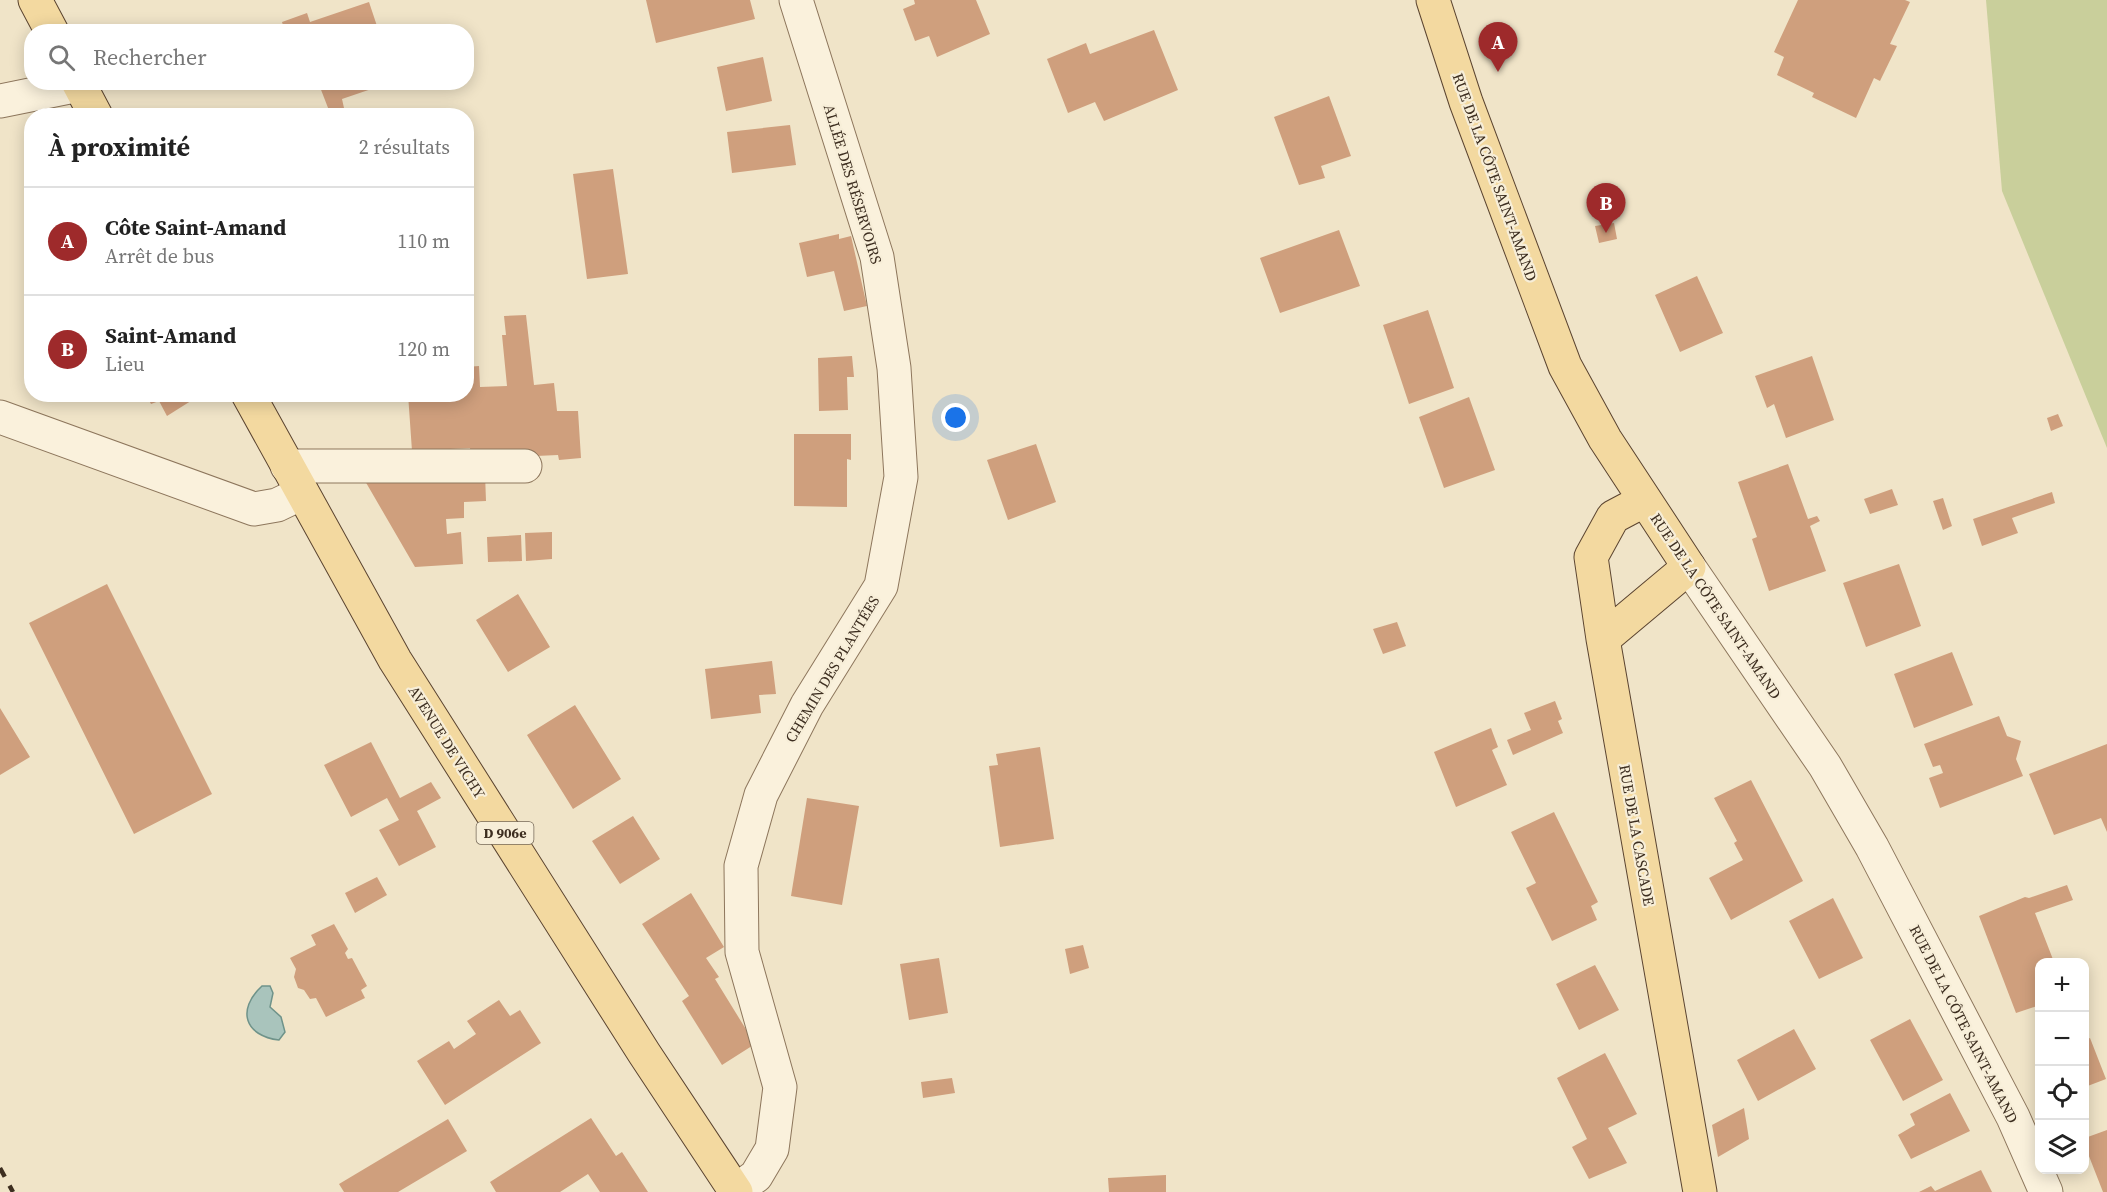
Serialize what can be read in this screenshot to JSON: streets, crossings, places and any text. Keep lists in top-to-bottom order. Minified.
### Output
{"streets":{"main road":["RUE DE LA CÔTE SAINT-AMAND","AVENUE DE VICHY","D 906e","RUE DE LA CASCADE"],"street":["ALLÉE DES RÉSERVOIRS","CHEMIN DES PLANTÉES"]},"crossings":[["RUE DE LA CÔTE SAINT-AMAND","RUE DE LA CASCADE"],["ALLÉE DES RÉSERVOIRS","CHEMIN DES PLANTÉES"],["CHEMIN DES PLANTÉES","AVENUE DE VICHY"],["AVENUE DE VICHY","D 906e"]],"page":{"pins":["A","B"],"search":"Rechercher","heading":["À proximité","2 résultats"],"list":[{"mark":"A","name":"Côte Saint-Amand","note":"Arrêt de bus","value":"110 m"},{"mark":"B","name":"Saint-Amand","note":"Lieu","value":"120 m"}],"map_buttons":["+","−"]}}
